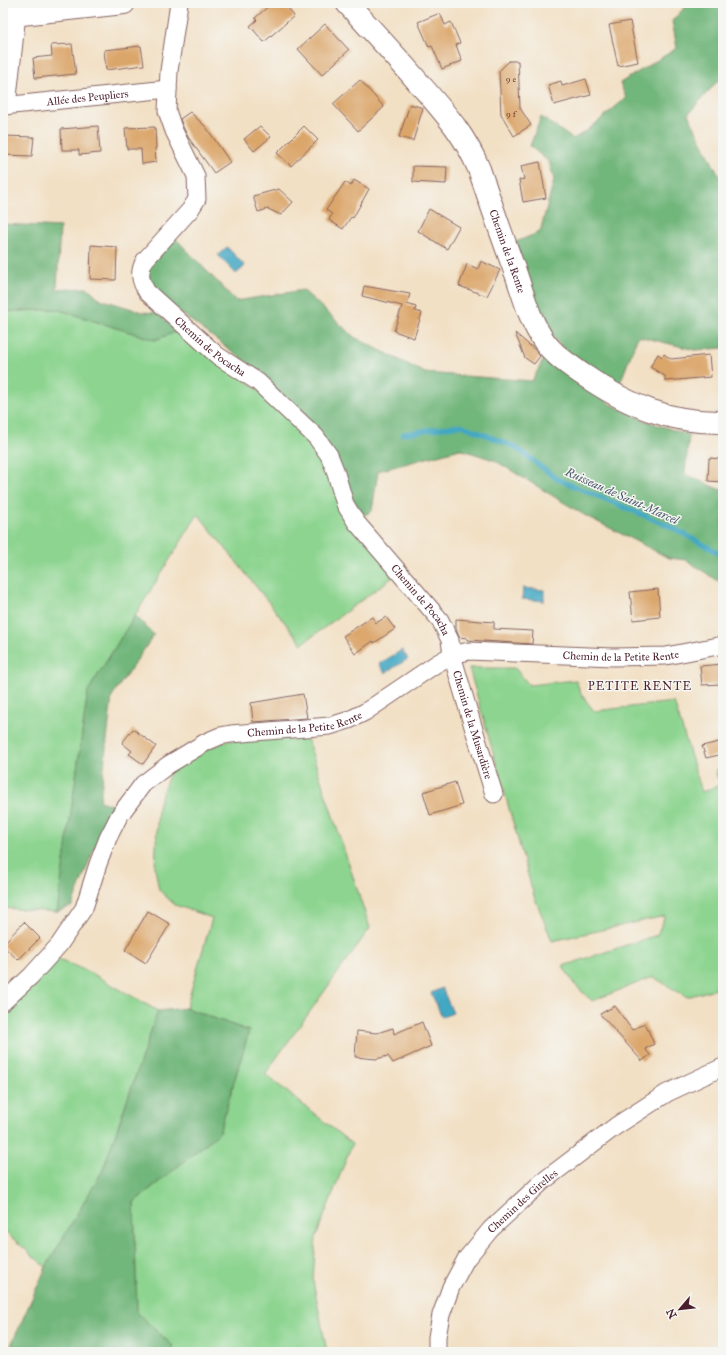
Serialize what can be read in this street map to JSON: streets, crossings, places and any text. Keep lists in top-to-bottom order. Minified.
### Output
{"streets":{"street":["Allée des Peupliers","Chemin de la Rente","Chemin de Pocacha","Chemin de la Petite Rente","Chemin de la Musardière","Chemin des Girelles"]},"crossings":[["Allée des Peupliers","Chemin de Pocacha"],["Chemin de Pocacha","Chemin de la Petite Rente"],["Chemin de Pocacha","Chemin de la Musardière"],["Chemin de la Petite Rente","Chemin de la Musardière"]],"districts":["PETITE RENTE"],"water":["Ruisseau de Saint-Marcel"],"house_numbers":["9 e","9 f"],"north":"bottom left"}
